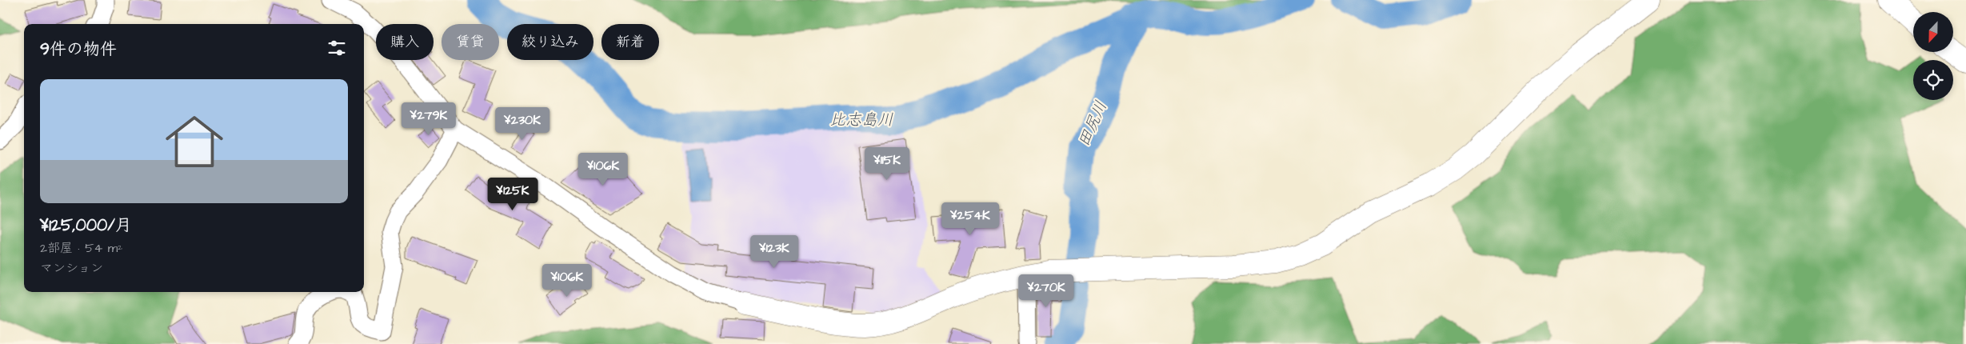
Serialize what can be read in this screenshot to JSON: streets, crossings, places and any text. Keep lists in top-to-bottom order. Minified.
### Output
{"water":["比志島川","田尻川"],"north":"bottom","page":{"chip":["購入","賃貸","絞り込み","新着"],"heading":"9件の物件","list":[{"name":"¥125,000/月","note":"2部屋 · 54 m² · マンション"}],"price":["¥279K","¥230K","¥115K","¥106K","¥125K","¥254K","¥123K","¥106K","¥270K"]}}
